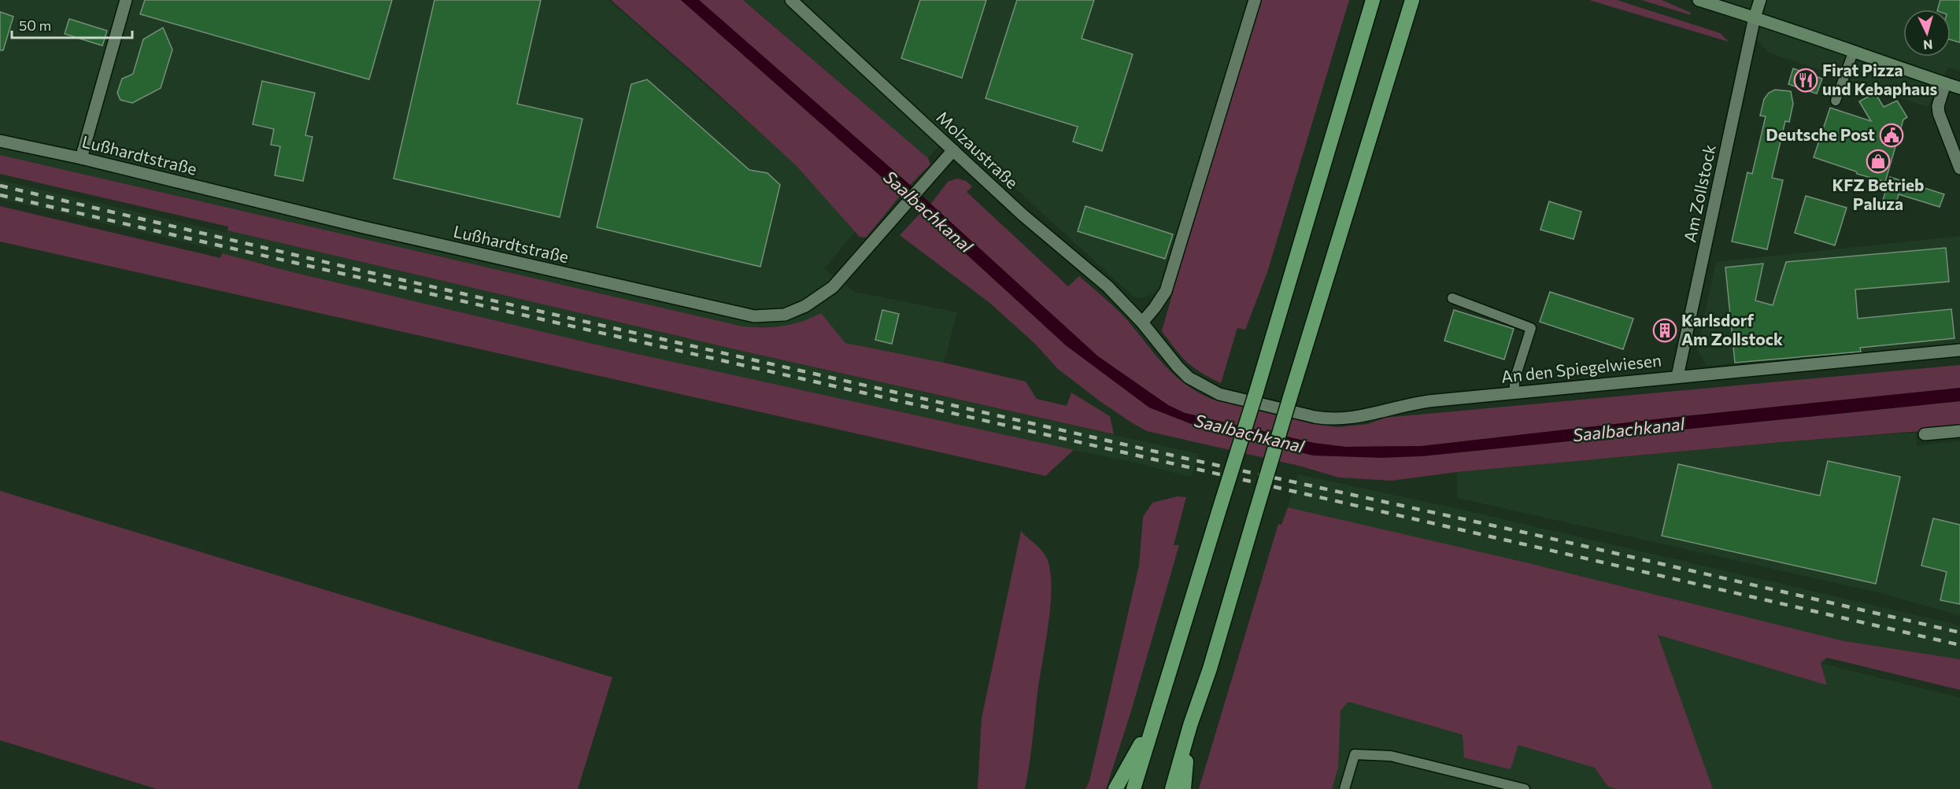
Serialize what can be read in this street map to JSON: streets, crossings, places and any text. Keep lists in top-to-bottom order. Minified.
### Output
{"streets":{"street":["Molzaustraße","Lußhardtstraße","Am Zollstock","An den Spiegelwiesen"]},"crossings":[["Molzaustraße","Lußhardtstraße"],["Molzaustraße","An den Spiegelwiesen"],["Am Zollstock","An den Spiegelwiesen"]],"water":["Saalbachkanal"],"places":{"restaurant":["Firat Pizza und Kebaphaus"],"public building":["Deutsche Post"],"shop":["KFZ Betrieb Paluza"],"building":["Karlsdorf Am Zollstock"]},"scale_bar":"50 m","north":"bottom"}
